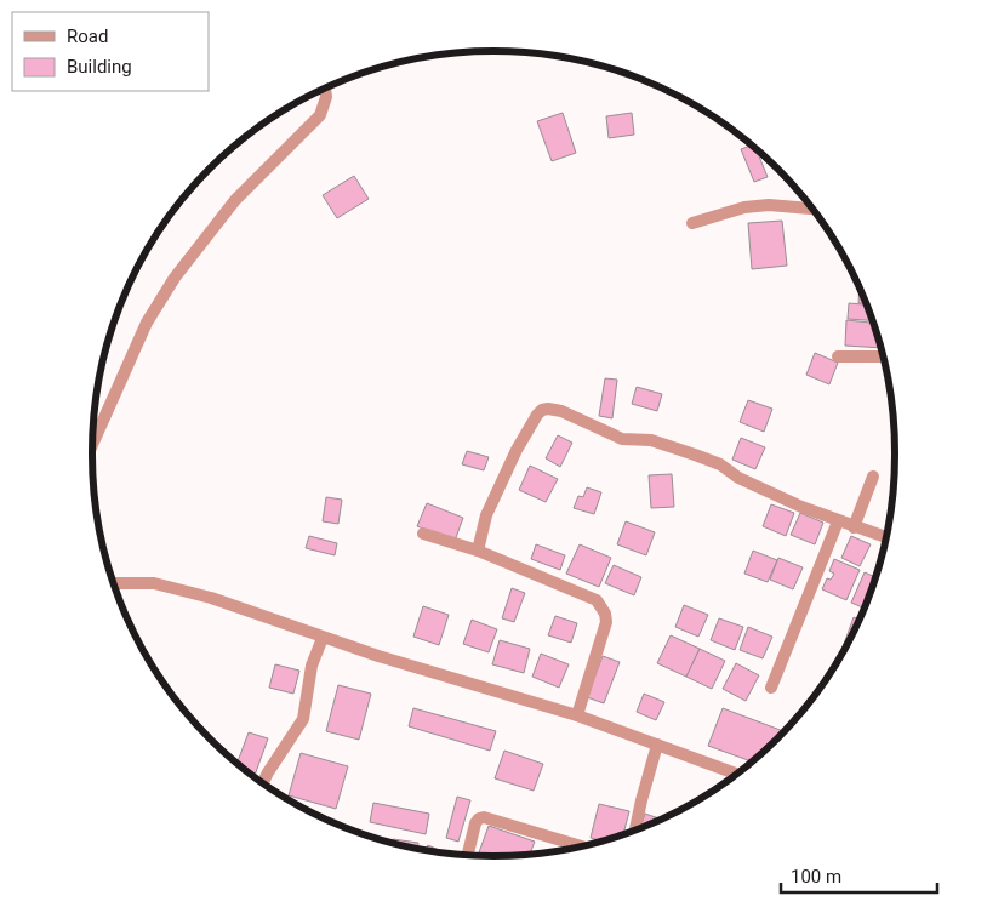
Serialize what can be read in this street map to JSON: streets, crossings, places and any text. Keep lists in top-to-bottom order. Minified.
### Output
{"legend":["Road","Building"],"scale_bar":"100 m"}
